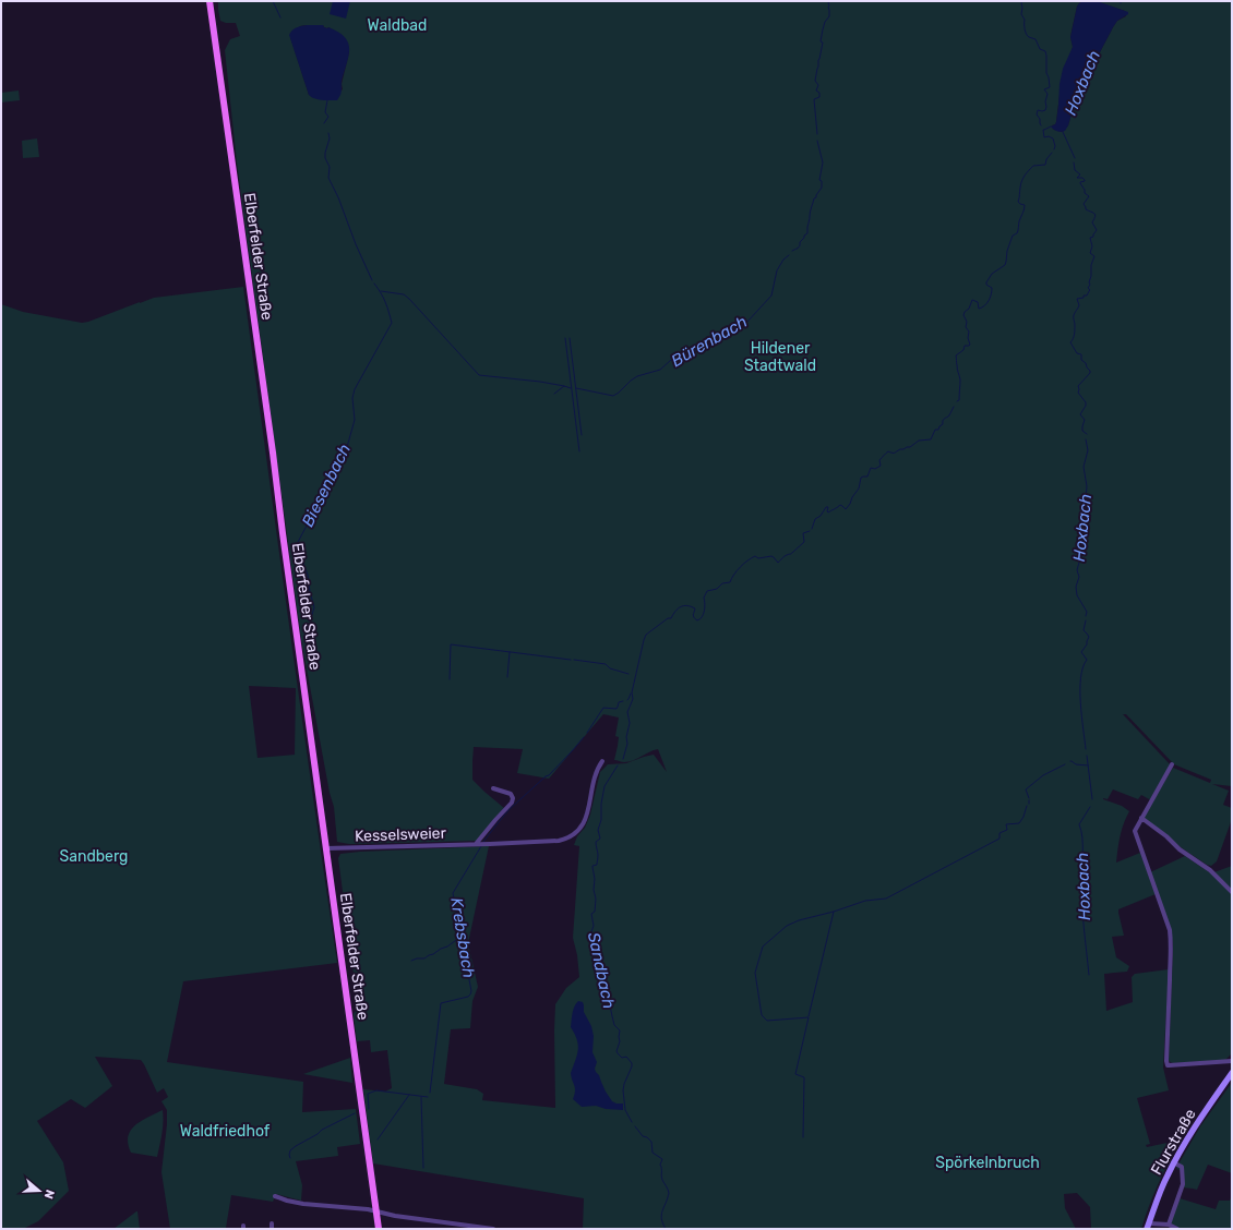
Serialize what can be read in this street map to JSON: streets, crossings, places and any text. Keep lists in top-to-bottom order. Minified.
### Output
{"streets":{"main road":["Elberfelder Straße","Flurstraße"],"street":["Kesselsweier"]},"crossings":[["Elberfelder Straße","Kesselsweier"]],"water":["Hoxbach","Bürenbach","Biesenbach","Krebsbach","Sandbach"],"parks":["Waldbad","Hildener Stadtwald","Sandberg","Waldfriedhof","Spörkelnbruch"],"north":"right"}
